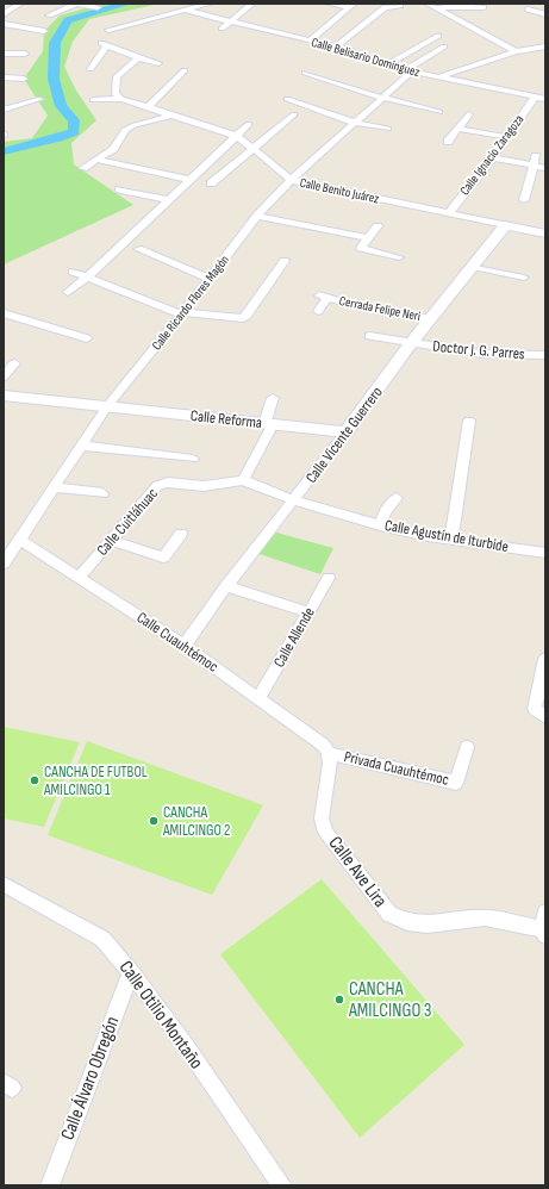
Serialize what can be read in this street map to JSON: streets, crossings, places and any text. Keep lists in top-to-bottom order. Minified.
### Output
{"streets":{"street":["Calle Belisario Domínguez","Calle Ignacio Zaragoza","Calle Benito Juárez","Calle Ricardo Flores Magón","Cerrada Felipe Neri","Doctor J. G. Parres","Calle Reforma","Calle Vicente Guerrero","Calle Cuitláhuac","Calle Agustín de Iturbide","Calle Allende","Calle Cuauhtémoc","Privada Cuauhtémoc","Calle Ave Lira","Calle Otilio Montaño","Calle Álvaro Obregón"]},"crossings":[["Calle Belisario Domínguez","Calle Ignacio Zaragoza"],["Calle Belisario Domínguez","Calle Ricardo Flores Magón"],["Calle Ignacio Zaragoza","Calle Benito Juárez"],["Calle Benito Juárez","Calle Ricardo Flores Magón"],["Calle Benito Juárez","Calle Vicente Guerrero"],["Calle Ricardo Flores Magón","Calle Reforma"],["Calle Ricardo Flores Magón","Calle Cuauhtémoc"],["Cerrada Felipe Neri","Calle Vicente Guerrero"],["Doctor J. G. Parres","Calle Vicente Guerrero"],["Calle Reforma","Calle Vicente Guerrero"],["Calle Vicente Guerrero","Calle Cuitláhuac"],["Calle Vicente Guerrero","Calle Agustín de Iturbide"],["Calle Vicente Guerrero","Calle Cuauhtémoc"],["Calle Cuitláhuac","Calle Agustín de Iturbide"],["Calle Cuitláhuac","Calle Cuauhtémoc"],["Calle Allende","Calle Cuauhtémoc"],["Calle Cuauhtémoc","Privada Cuauhtémoc"],["Calle Cuauhtémoc","Calle Ave Lira"],["Privada Cuauhtémoc","Calle Ave Lira"],["Calle Otilio Montaño","Calle Álvaro Obregón"]],"places":["CANCHA DE FUTBOL AMILCINGO 1","CANCHA AMILCINGO 2","CANCHA AMILCINGO 3"]}
